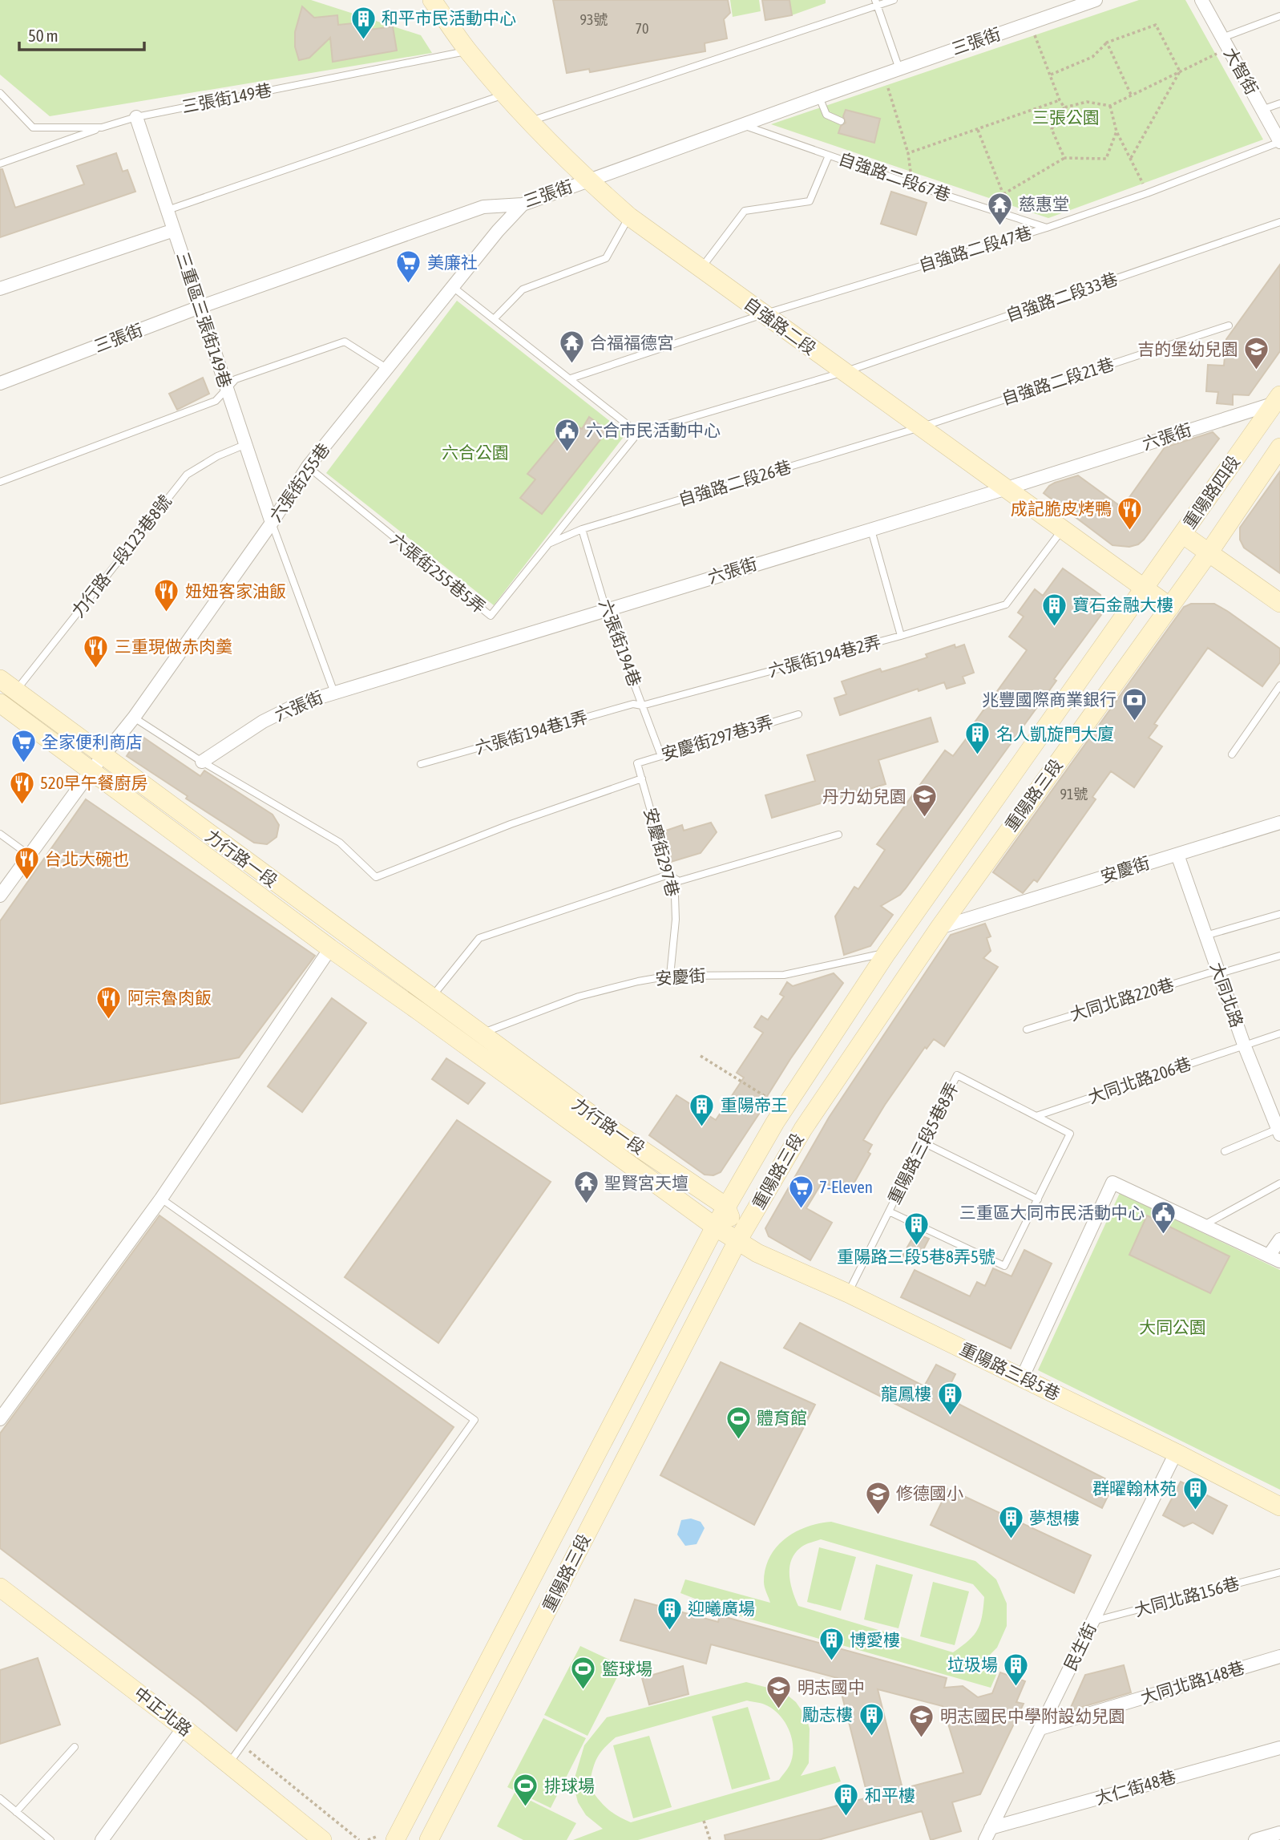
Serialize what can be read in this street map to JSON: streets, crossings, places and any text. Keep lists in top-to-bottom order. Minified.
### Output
{"streets":{"main road":["自強路二段","重陽路四段","重陽路三段","力行路一段","重陽路三段5巷","中正北路"],"street":["三張街","大智街","三重區三張街149巷","六張街","六張街255巷","安慶街","大同北路","民生街","大同北路148巷","大仁街48巷"],"lane":["三張街149巷","自強路二段67巷","自強路二段47巷","自強路二段33巷","自強路二段21巷","自強路二段26巷","力行路一段123巷8號","六張街255巷5弄","六張街194巷","六張街194巷2弄","六張街194巷1弄","安慶街297巷3弄","安慶街297巷","大同北路220巷","大同北路206巷","重陽路三段5巷8弄","大同北路156巷"]},"crossings":[["三張街","自強路二段67巷"],["三張街","三重區三張街149巷"],["三張街","自強路二段"],["三張街","六張街255巷"],["大智街","自強路二段47巷"],["三張街149巷","三重區三張街149巷"],["三張街149巷","自強路二段"],["自強路二段67巷","自強路二段47巷"],["自強路二段47巷","自強路二段"],["自強路二段33巷","自強路二段"],["自強路二段33巷","六張街255巷5弄"],["三重區三張街149巷","六張街255巷"],["三重區三張街149巷","力行路一段123巷8號"],["自強路二段","自強路二段21巷"],["自強路二段","六張街"],["自強路二段","自強路二段26巷"],["自強路二段","重陽路四段"],["自強路二段","六張街194巷2弄"],["自強路二段","重陽路三段"],["自強路二段21巷","自強路二段26巷"],["六張街","重陽路四段"],["六張街","六張街194巷"],["六張街255巷","六張街255巷5弄"],["六張街255巷","力行路一段"],["自強路二段26巷","六張街255巷5弄"],["自強路二段26巷","六張街194巷"],["重陽路四段","重陽路三段"],["力行路一段123巷8號","力行路一段"],["六張街194巷","六張街194巷2弄"],["六張街194巷","六張街194巷1弄"],["六張街194巷","安慶街297巷3弄"],["六張街194巷2弄","六張街194巷1弄"],["安慶街297巷3弄","安慶街297巷"],["重陽路三段","力行路一段"],["重陽路三段","安慶街"],["重陽路三段","重陽路三段5巷"],["安慶街297巷","安慶街"],["力行路一段","安慶街"],["力行路一段","重陽路三段5巷"],["安慶街","大同北路"],["大同北路","大同北路220巷"],["大同北路","大同北路206巷"],["大同北路206巷","重陽路三段5巷8弄"],["重陽路三段5巷8弄","重陽路三段5巷"],["重陽路三段5巷","民生街"],["大同北路156巷","民生街"],["民生街","大同北路148巷"],["民生街","大仁街48巷"]],"parks":["三張公園","六合公園","大同公園"],"places":{"building":["和平市民活動中心","寶石金融大樓","名人凱旋門大廈","重陽帝王","重陽路三段5巷8弄5號","龍鳳樓","群曜翰林苑","夢想樓","迎曦廣場","博愛樓","垃圾場","勵志樓","和平樓"],"temple":["慈惠堂","合福福德宮","聖賢宮天壇"],"supermarket":["美廉社","全家便利商店","7-Eleven"],"school or university":["吉的堡幼兒園","丹力幼兒園","修德國小","明志國中","明志國民中學附設幼兒園"],"public building":["六合市民活動中心","三重區大同市民活動中心"],"restaurant":["成記脆皮烤鴨","妞妞客家油飯","三重現做赤肉羹","520早午餐廚房","台北大碗也","阿宗魯肉飯"],"bank":["兆豐國際商業銀行"],"sports":["體育館","籃球場","排球場"]},"house_numbers":["93號","70","91號"],"scale_bar":"50 m"}
